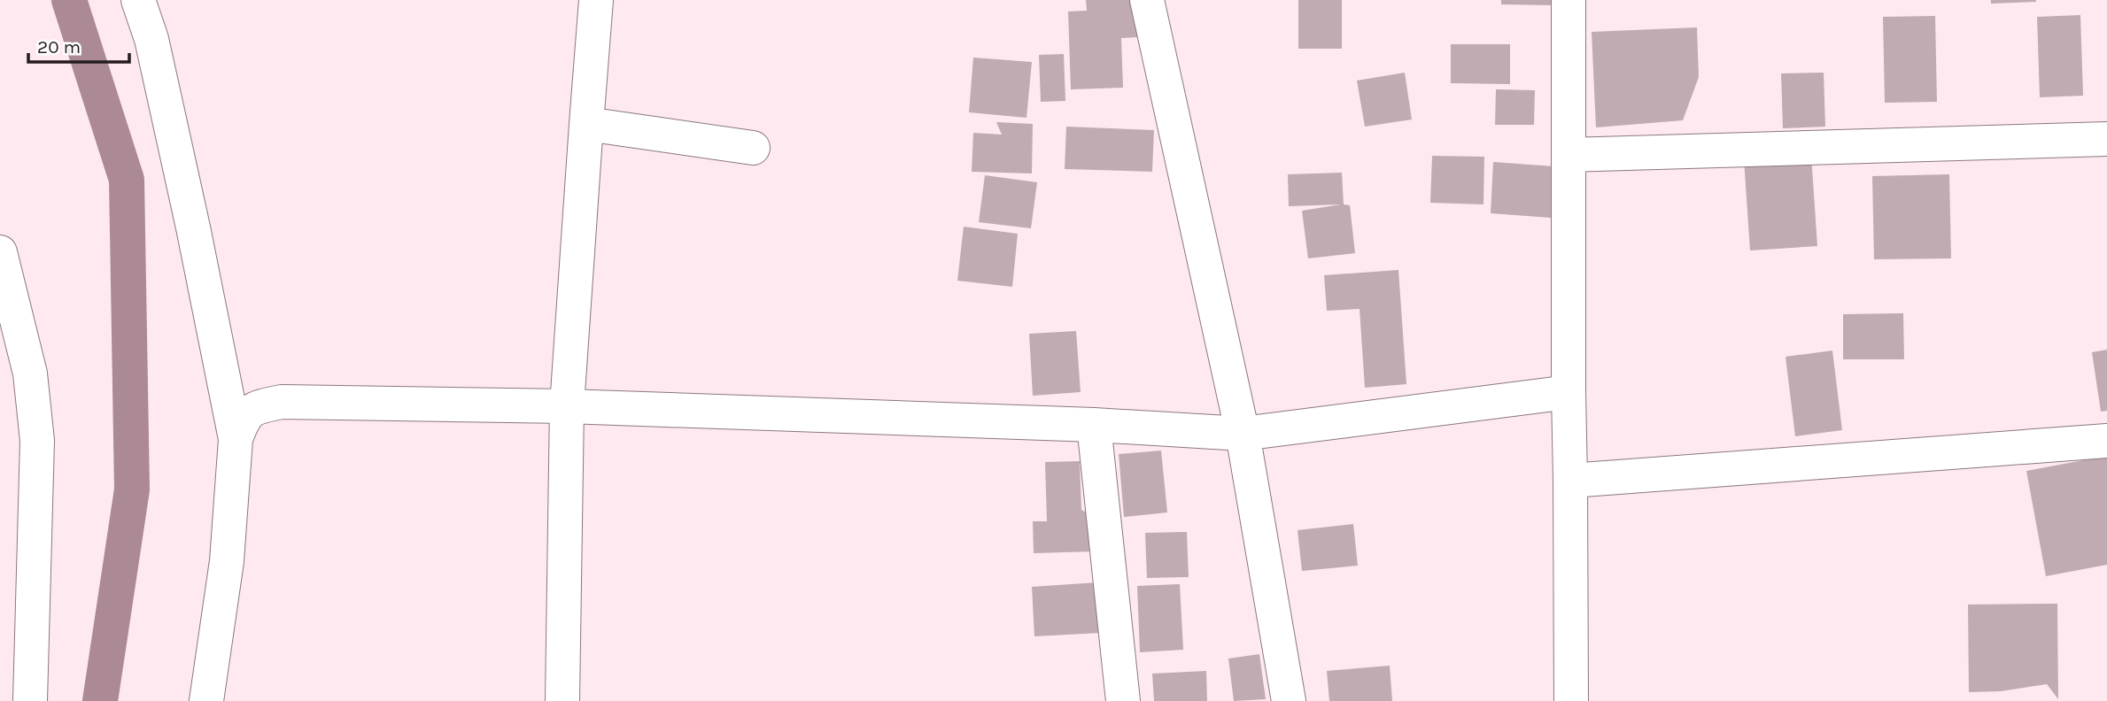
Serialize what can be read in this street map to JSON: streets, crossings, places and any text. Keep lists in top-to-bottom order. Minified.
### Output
{"scale_bar":"20 m"}
